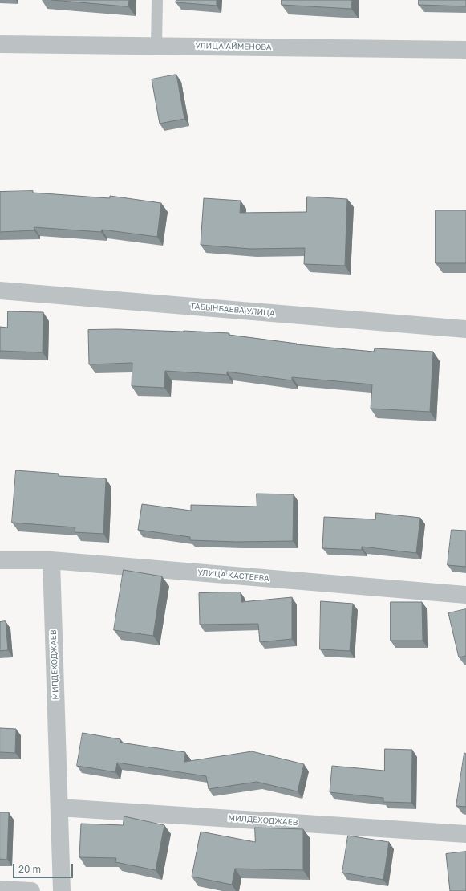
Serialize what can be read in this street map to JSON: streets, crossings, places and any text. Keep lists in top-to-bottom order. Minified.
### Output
{"streets":{"street":["УЛИЦА АЙМЕНОВА","ТАБЫНБАЕВА УЛИЦА","УЛИЦА КАСТЕЕВА","МИЛДЕХОДЖАЕВ"]},"crossings":[["УЛИЦА КАСТЕЕВА","МИЛДЕХОДЖАЕВ"]],"scale_bar":"20 m"}
